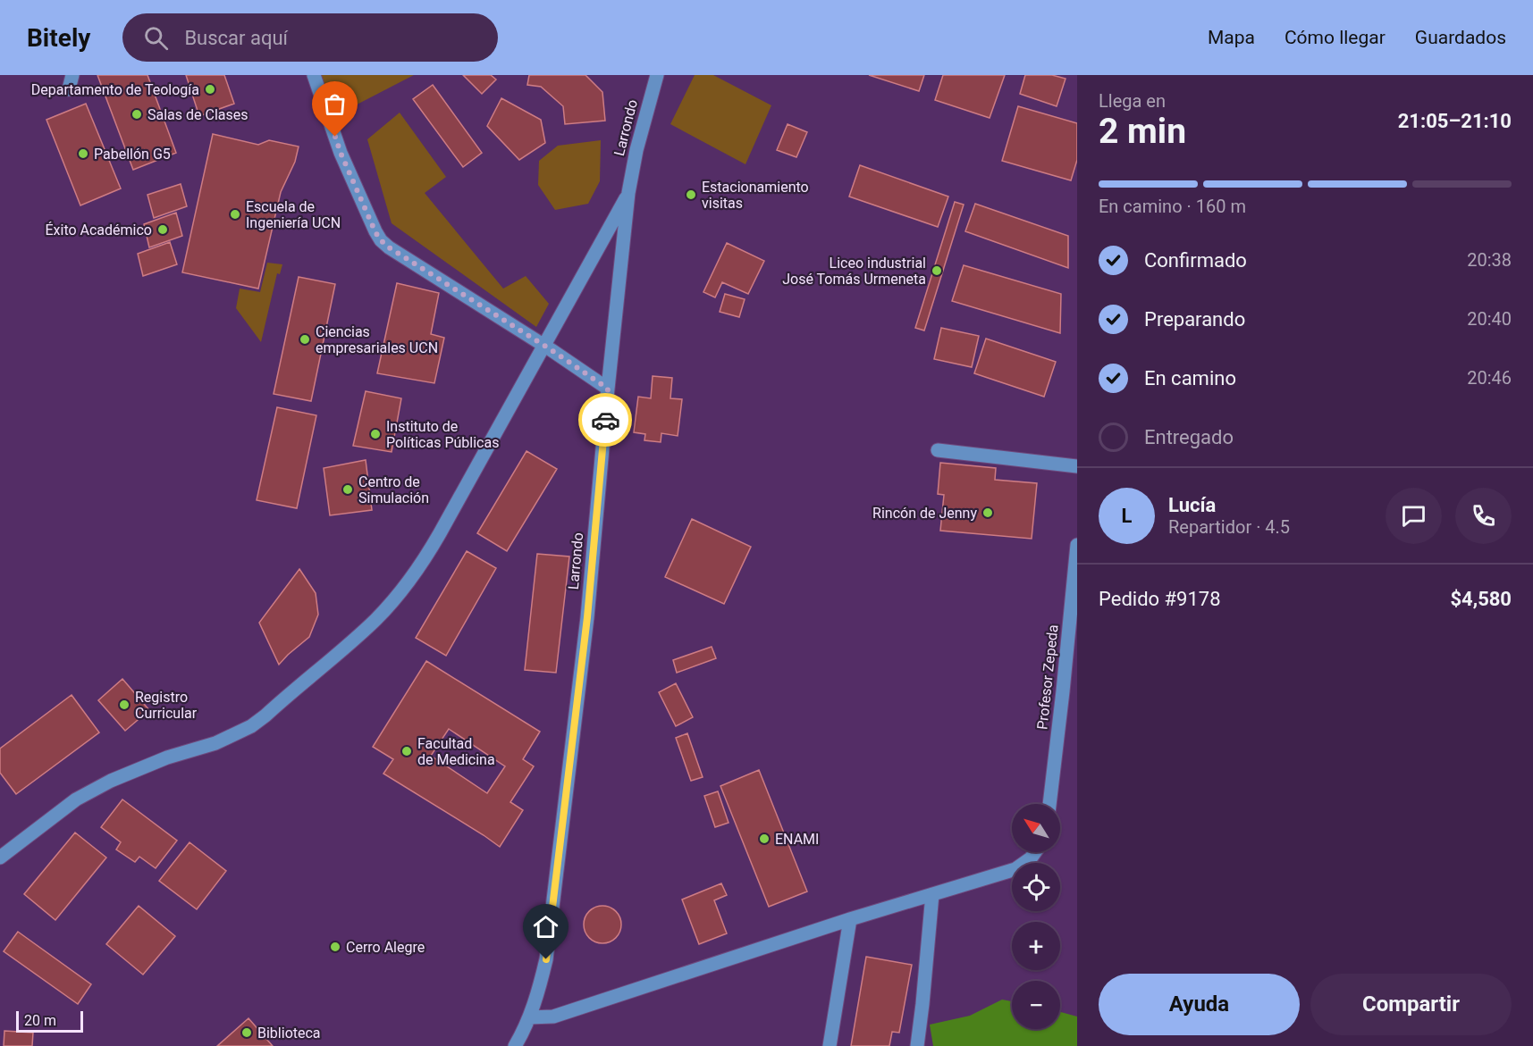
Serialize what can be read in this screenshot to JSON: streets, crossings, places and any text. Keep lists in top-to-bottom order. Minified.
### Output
{"streets":{"street":["Larrondo","Profesor Zepeda"]},"places":["Departamento de Teología","Salas de Clases","Pabellón G5","Estacionamiento visitas","Escuela de Ingeniería UCN","Éxito Académico","Liceo industrial José Tomás Urmeneta","Ciencias empresariales UCN","Instituto de Políticas Públicas","Centro de Simulación","Rincón de Jenny","Registro Curricular","Facultad de Medicina","ENAMI","Cerro Alegre","Biblioteca"],"scale_bar":"20 m","north":"top left","page":{"header":"Bitely","search":"Buscar aquí","nav":["Mapa","Cómo llegar","Guardados"],"heading":["2 min","Llega en","21:05–21:10"],"panel":["Lucía","Repartidor · 4.5","Pedido #9178","$4,580"],"bar":"En camino · 160 m","list":[["Confirmado","20:38"],["Preparando","20:40"],["En camino","20:46"],"Entregado"],"round":"L","map_buttons":["+","−"],"buttons":["Ayuda","Compartir"],"scale":"20 m"}}
